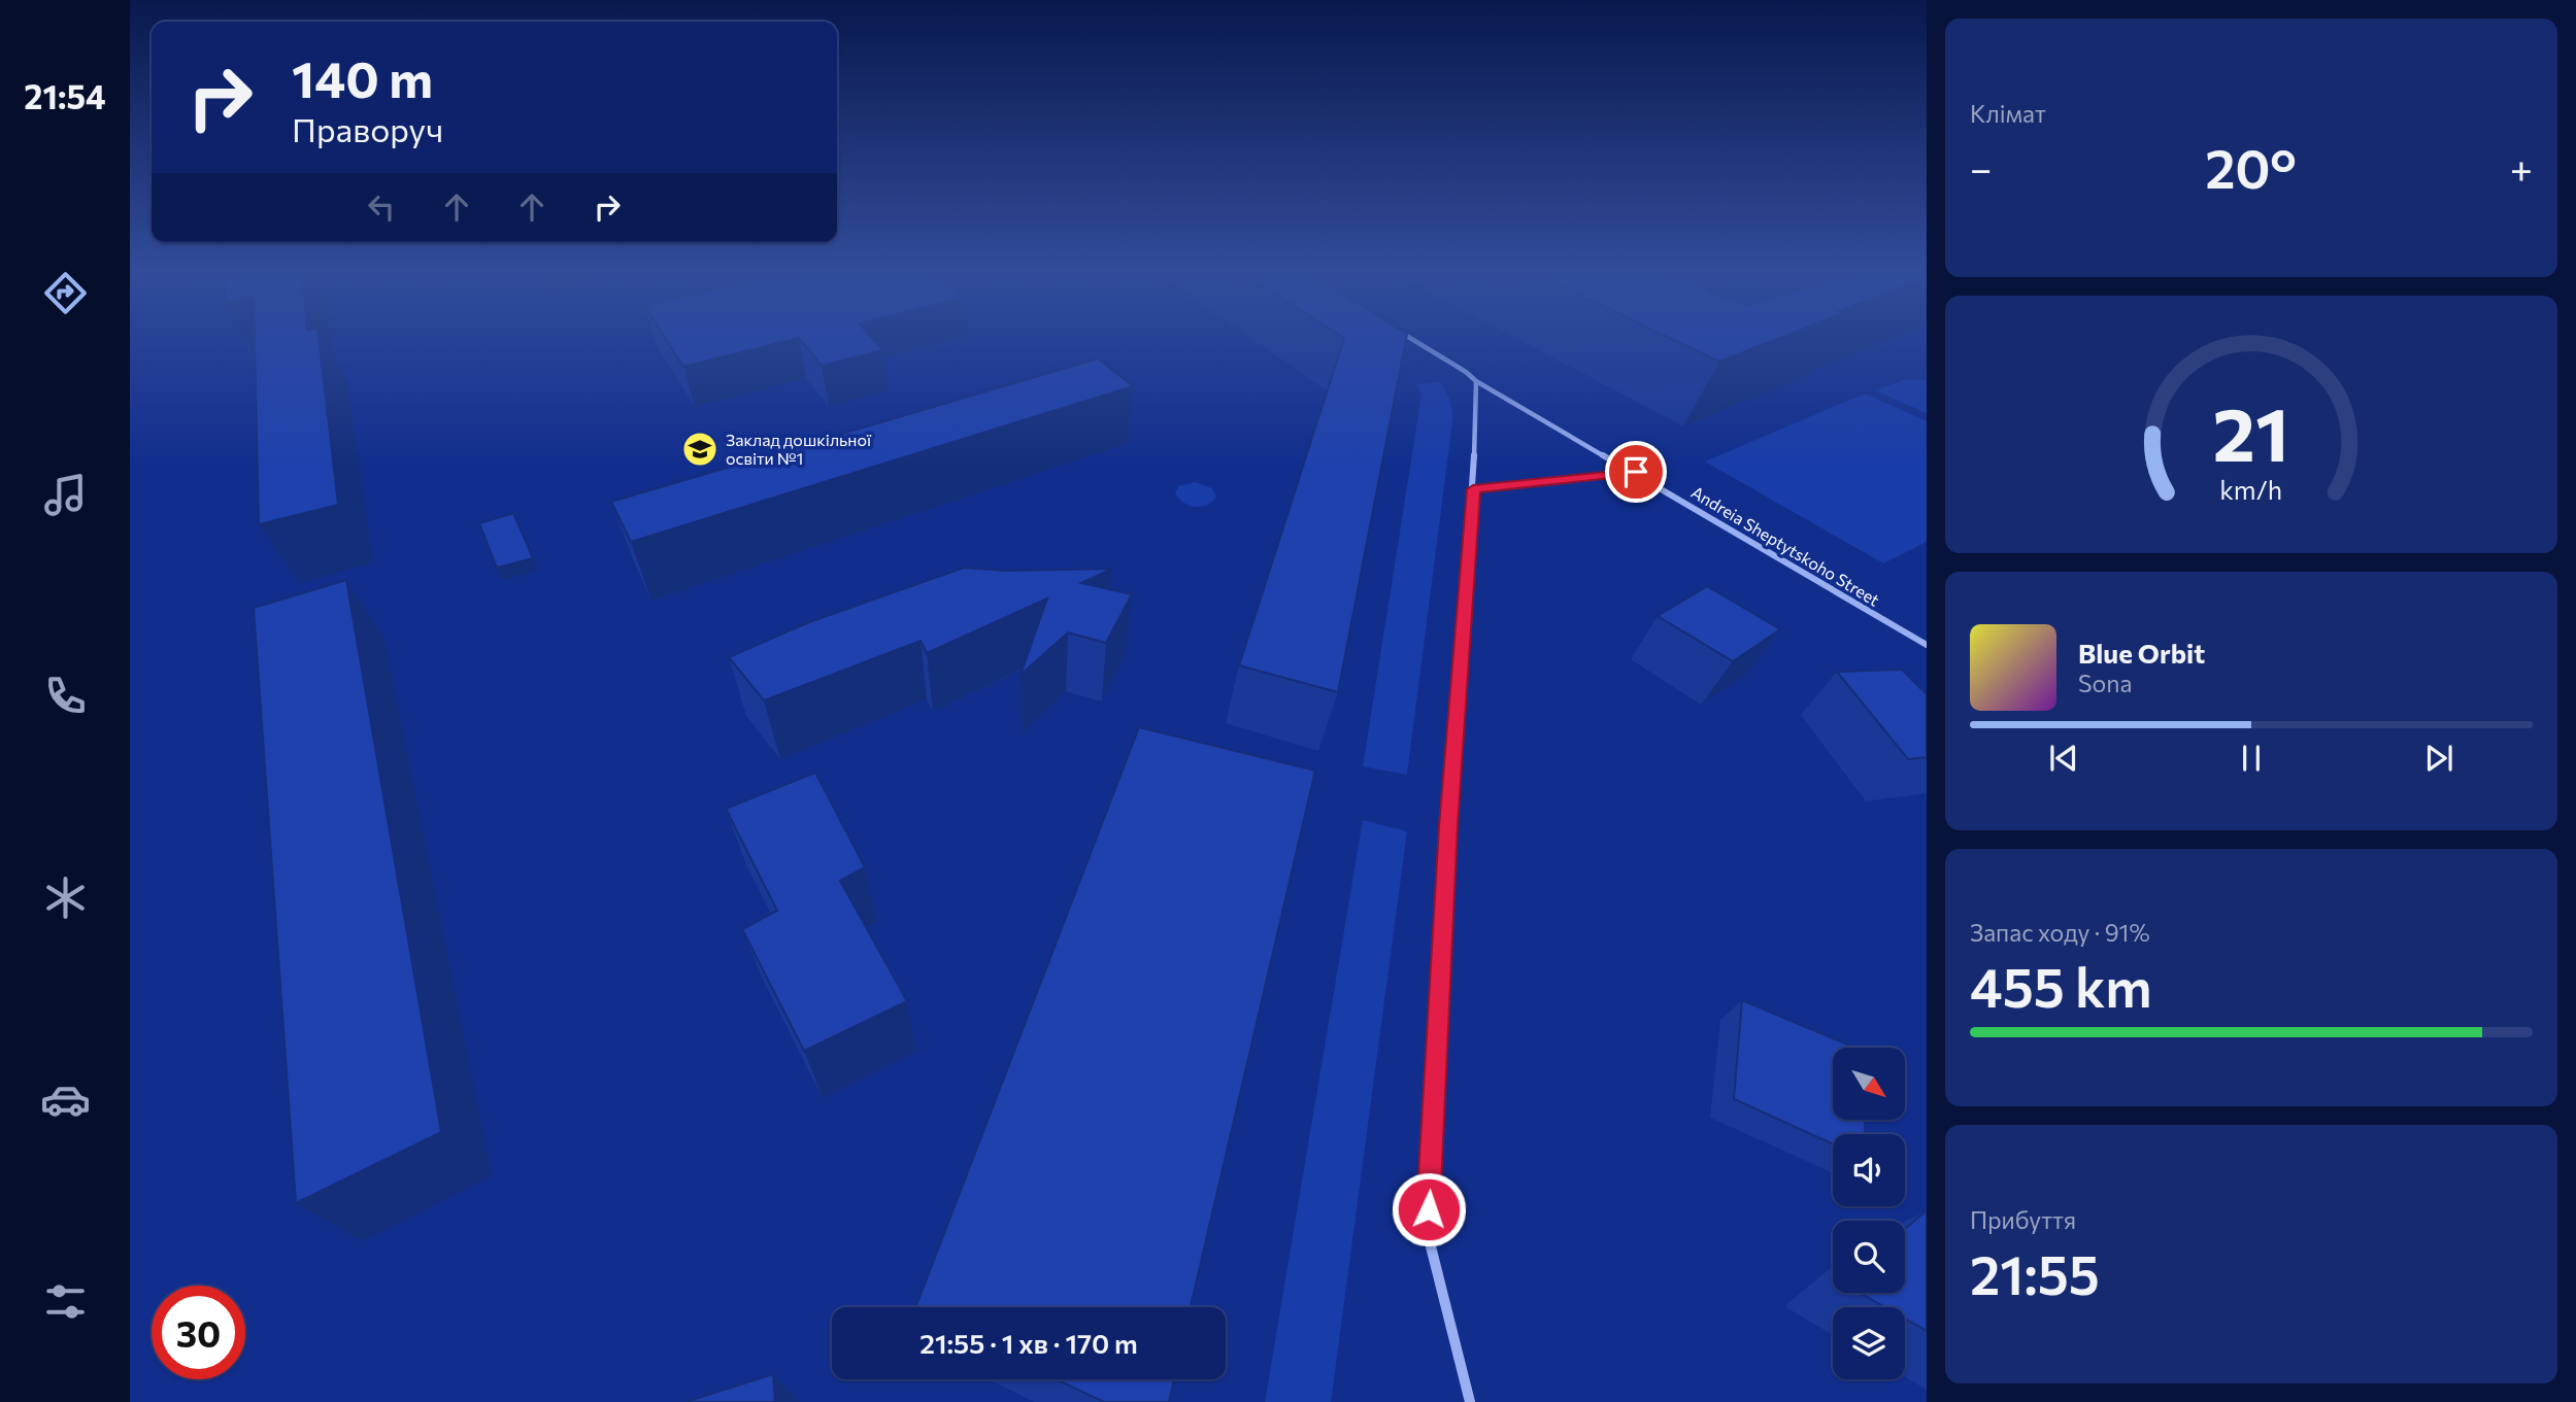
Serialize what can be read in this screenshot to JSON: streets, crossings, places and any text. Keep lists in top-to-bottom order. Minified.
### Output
{"streets":{"street":["Andreia Sheptytskoho Street"]},"places":{"school or university":["Заклад дошкільної освіти №1"]},"north":"bottom right","page":{"tabs":"21:54","tile":["Клімат",["Запас ходу · 91%","455 km"],["Прибуття","21:55"]],"turn":["140 m","Праворуч"],"heat":["−","20°","+"],"song":["Blue Orbit","Sona"],"limit":"30","trip":"21:55 · 1 хв · 170 m","gauge":["21","km/h"]}}
